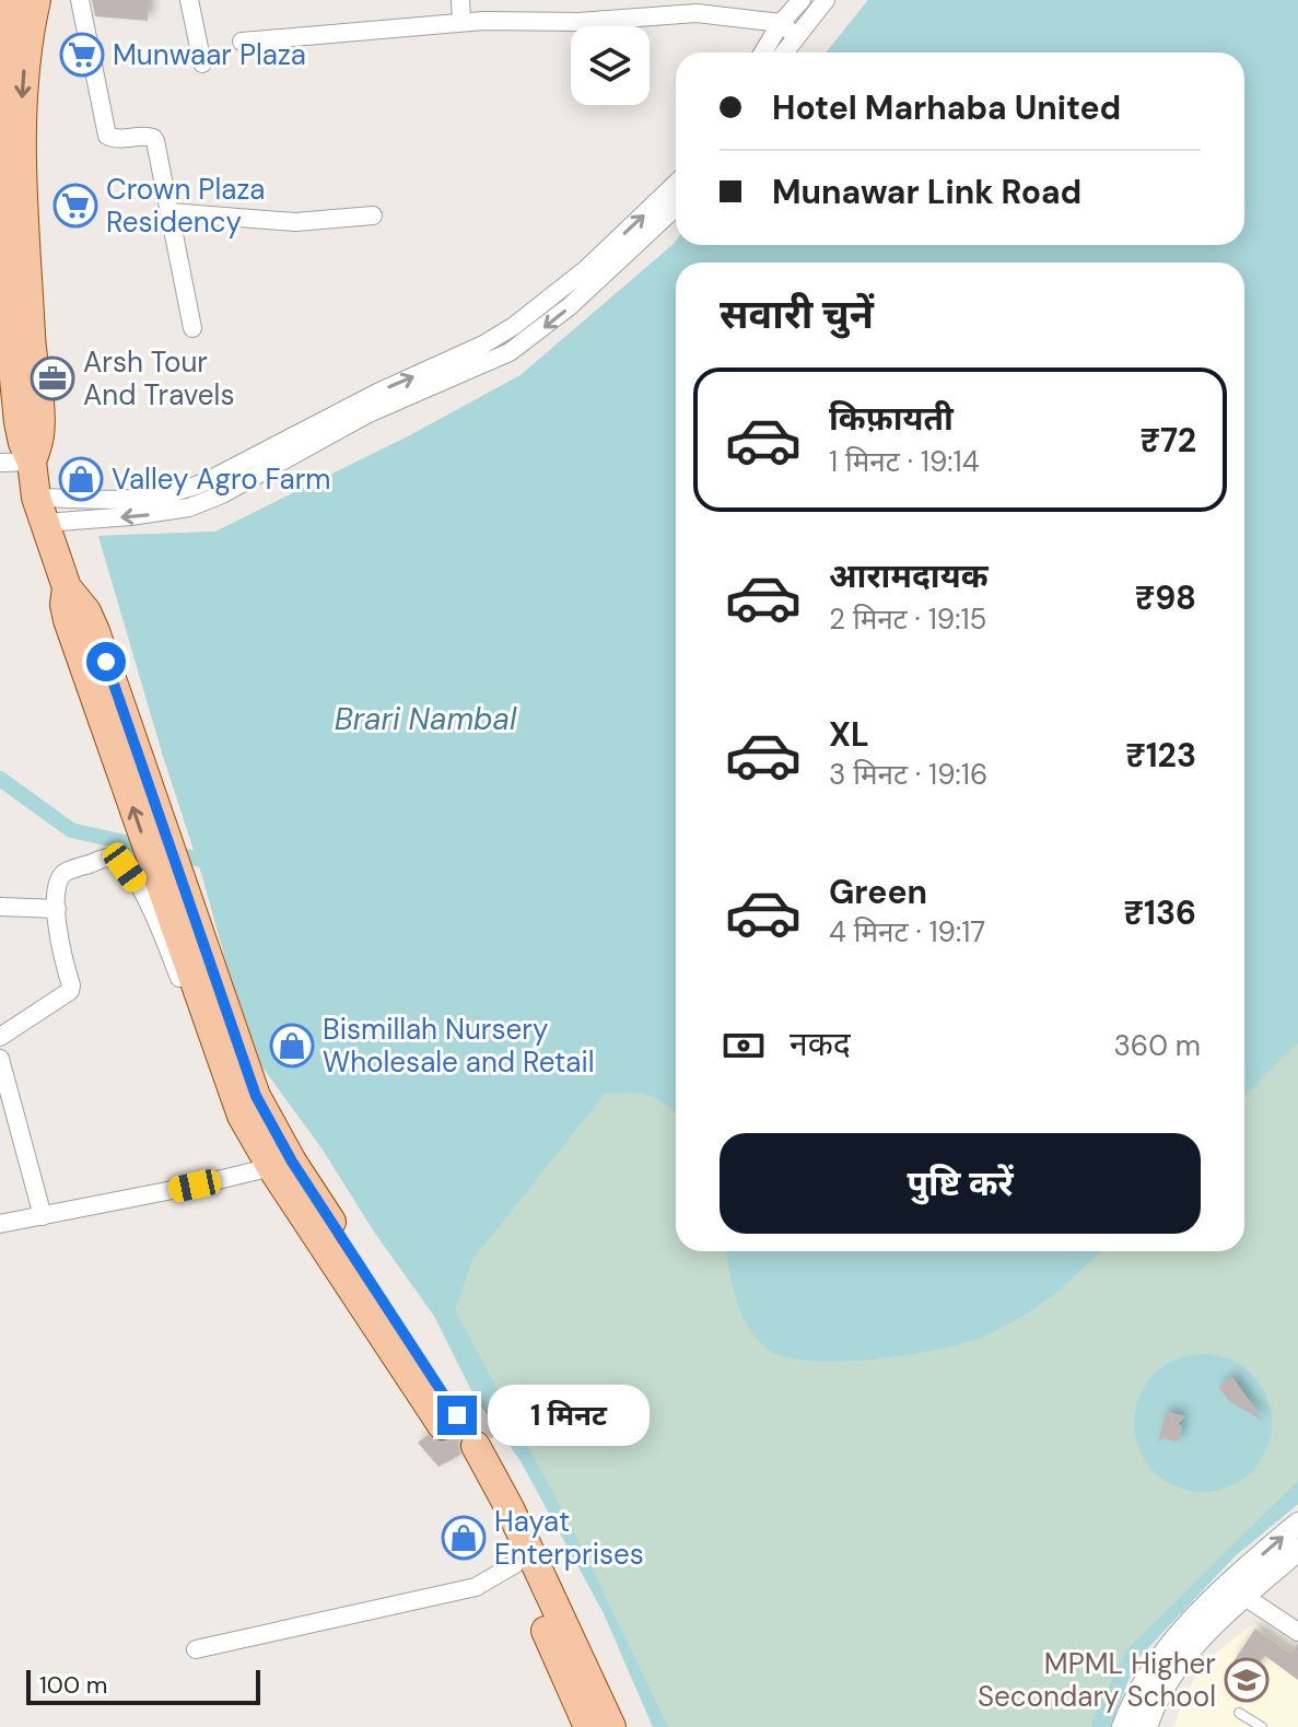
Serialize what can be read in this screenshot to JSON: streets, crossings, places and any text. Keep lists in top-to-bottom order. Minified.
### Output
{"water":["Brari Nambal"],"places":{"supermarket":["Munwaar Plaza","Crown Plaza Residency"],"office":["Arsh Tour And Travels"],"shop":["Valley Agro Farm","Bismillah Nursery Wholesale and Retail","Hayat Enterprises"],"school or university":["MPML Higher Secondary School"]},"scale_bar":"100 m","page":{"banner":["Hotel Marhaba United","Munawar Link Road"],"heading":"सवारी चुनें","list":[{"name":"किफ़ायती","note":"1 मिनट · 19:14","value":"₹72"},{"name":"आरामदायक","note":"2 मिनट · 19:15","value":"₹98"},{"name":"XL","note":"3 मिनट · 19:16","value":"₹123"},{"name":"Green","note":"4 मिनट · 19:17","value":"₹136"}],"pay":["नकद","360 m"],"buttons":"पुष्टि करें","bubble":"1 मिनट","scale":"100 m"}}
